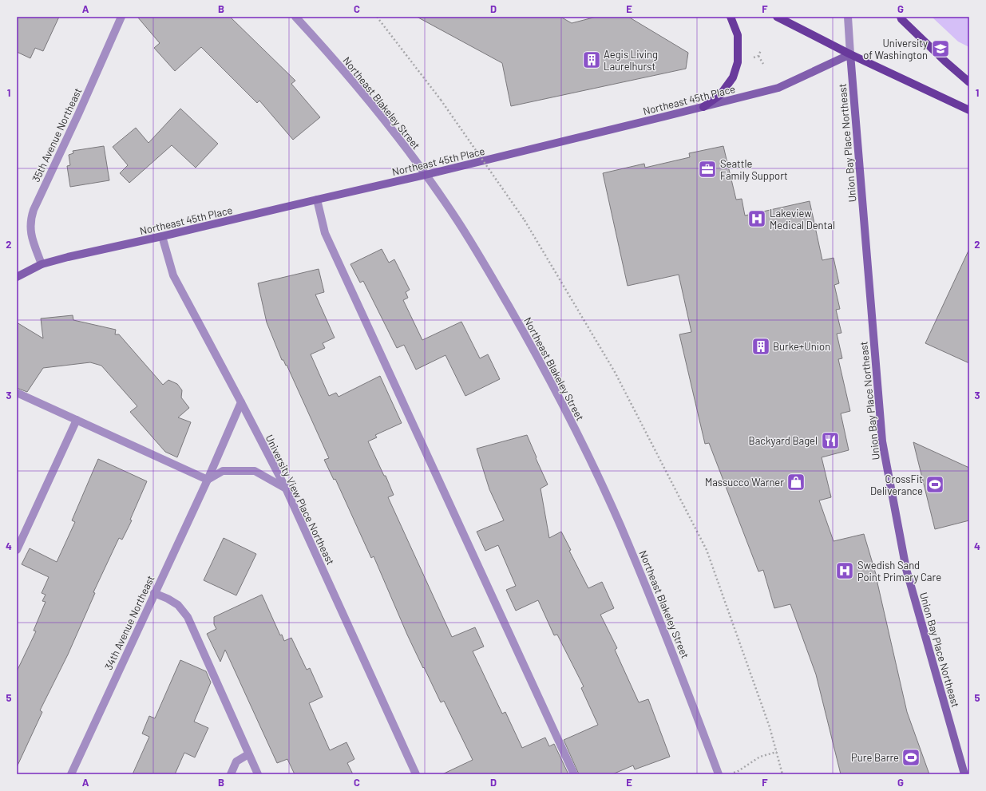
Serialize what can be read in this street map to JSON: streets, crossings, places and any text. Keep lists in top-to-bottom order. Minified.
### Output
{"streets":{"main road":["Northeast 45th Place","Union Bay Place Northeast"],"street":["Northeast Blakeley Street","35th Avenue Northeast","University View Place Northeast","34th Avenue Northeast"]},"crossings":[["Northeast 45th Place","Northeast Blakeley Street"],["Northeast 45th Place","35th Avenue Northeast"],["Northeast 45th Place","Union Bay Place Northeast"],["Northeast 45th Place","University View Place Northeast"],["University View Place Northeast","34th Avenue Northeast"]],"places":{"school or university":["University of Washington"],"building":["Aegis Living Laurelhurst","Burke+Union"],"office":["Seattle Family Support"],"hospital":["Lakeview Medical Dental","Swedish Sand Point Primary Care"],"restaurant":["Backyard Bagel"],"shop":["Massucco Warner"],"sports":["CrossFit Deliverance","Pure Barre"]},"grid":{"columns":["A","B","C","D","E","F","G"],"rows":["1","2","3","4","5"]}}
